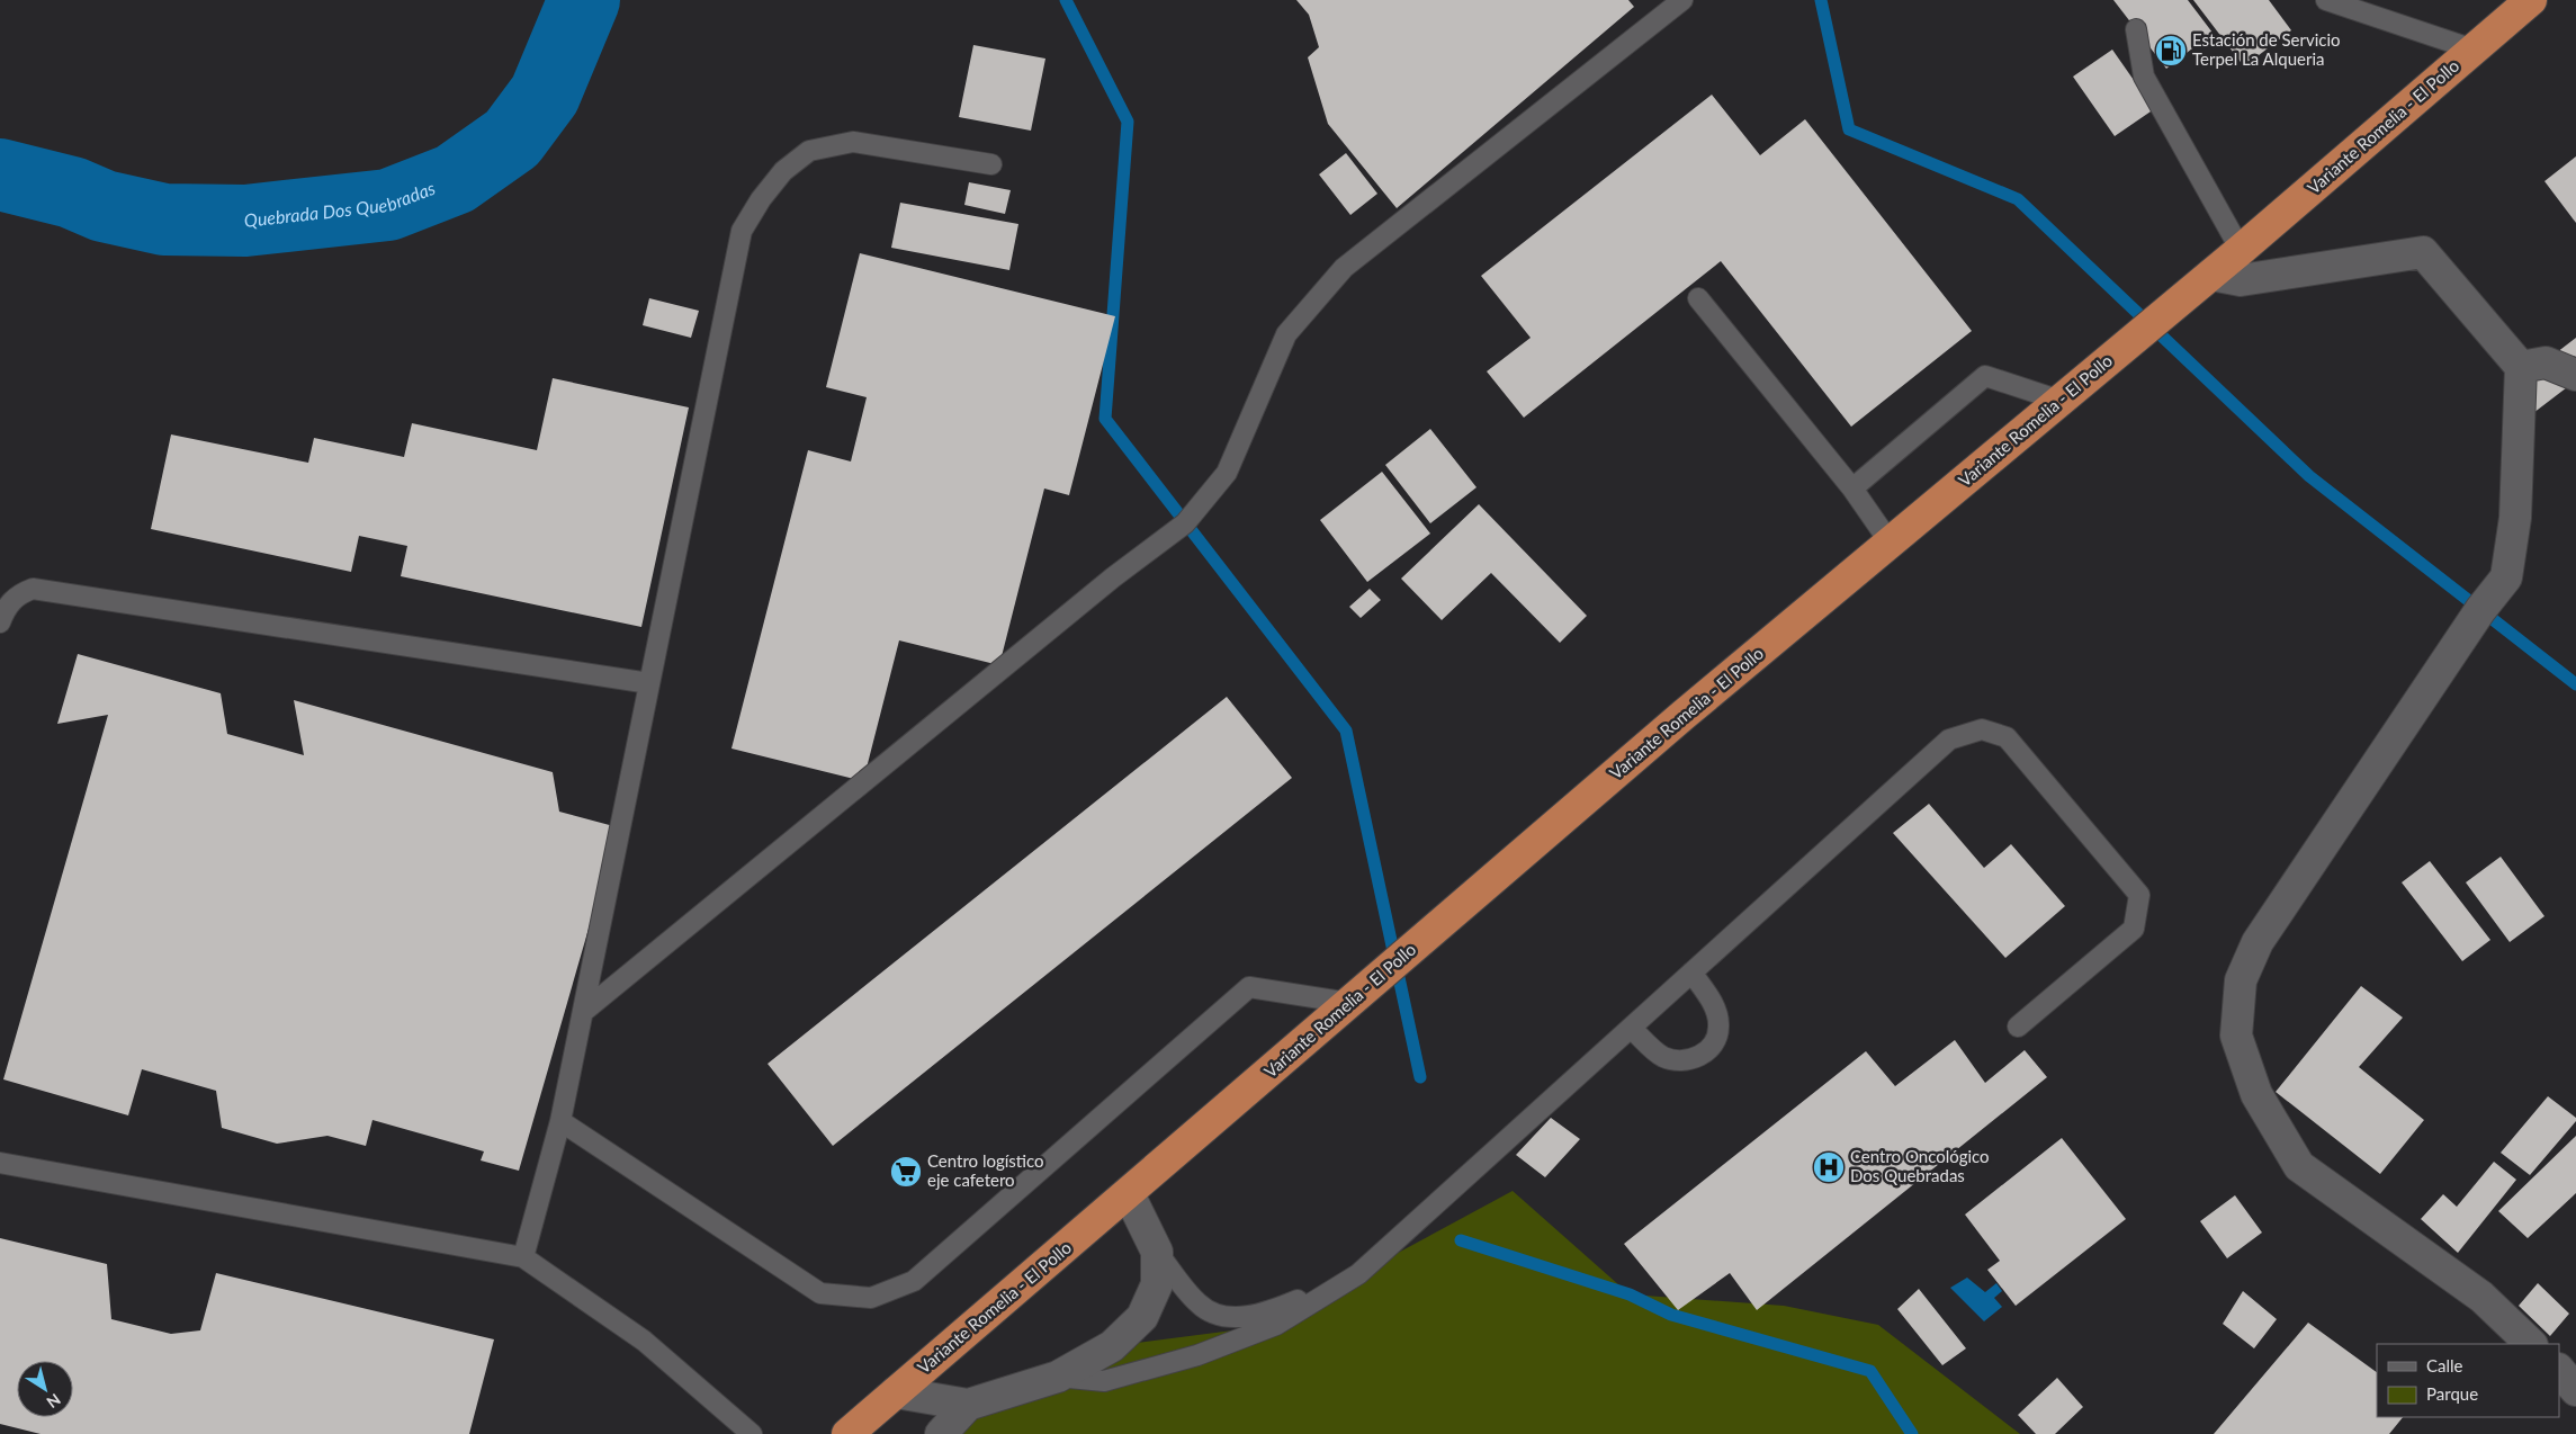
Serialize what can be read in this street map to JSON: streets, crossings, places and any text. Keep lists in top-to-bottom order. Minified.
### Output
{"streets":{"highway":["Variante Romelia - El Pollo"]},"water":["Quebrada Dos Quebradas"],"places":{"fuel station":["Estación de Servicio Terpel La Alqueria"],"hospital":["Centro Oncológico Dos Quebradas"],"supermarket":["Centro logístico eje cafetero"]},"legend":["Calle","Parque"],"north":"bottom right"}
